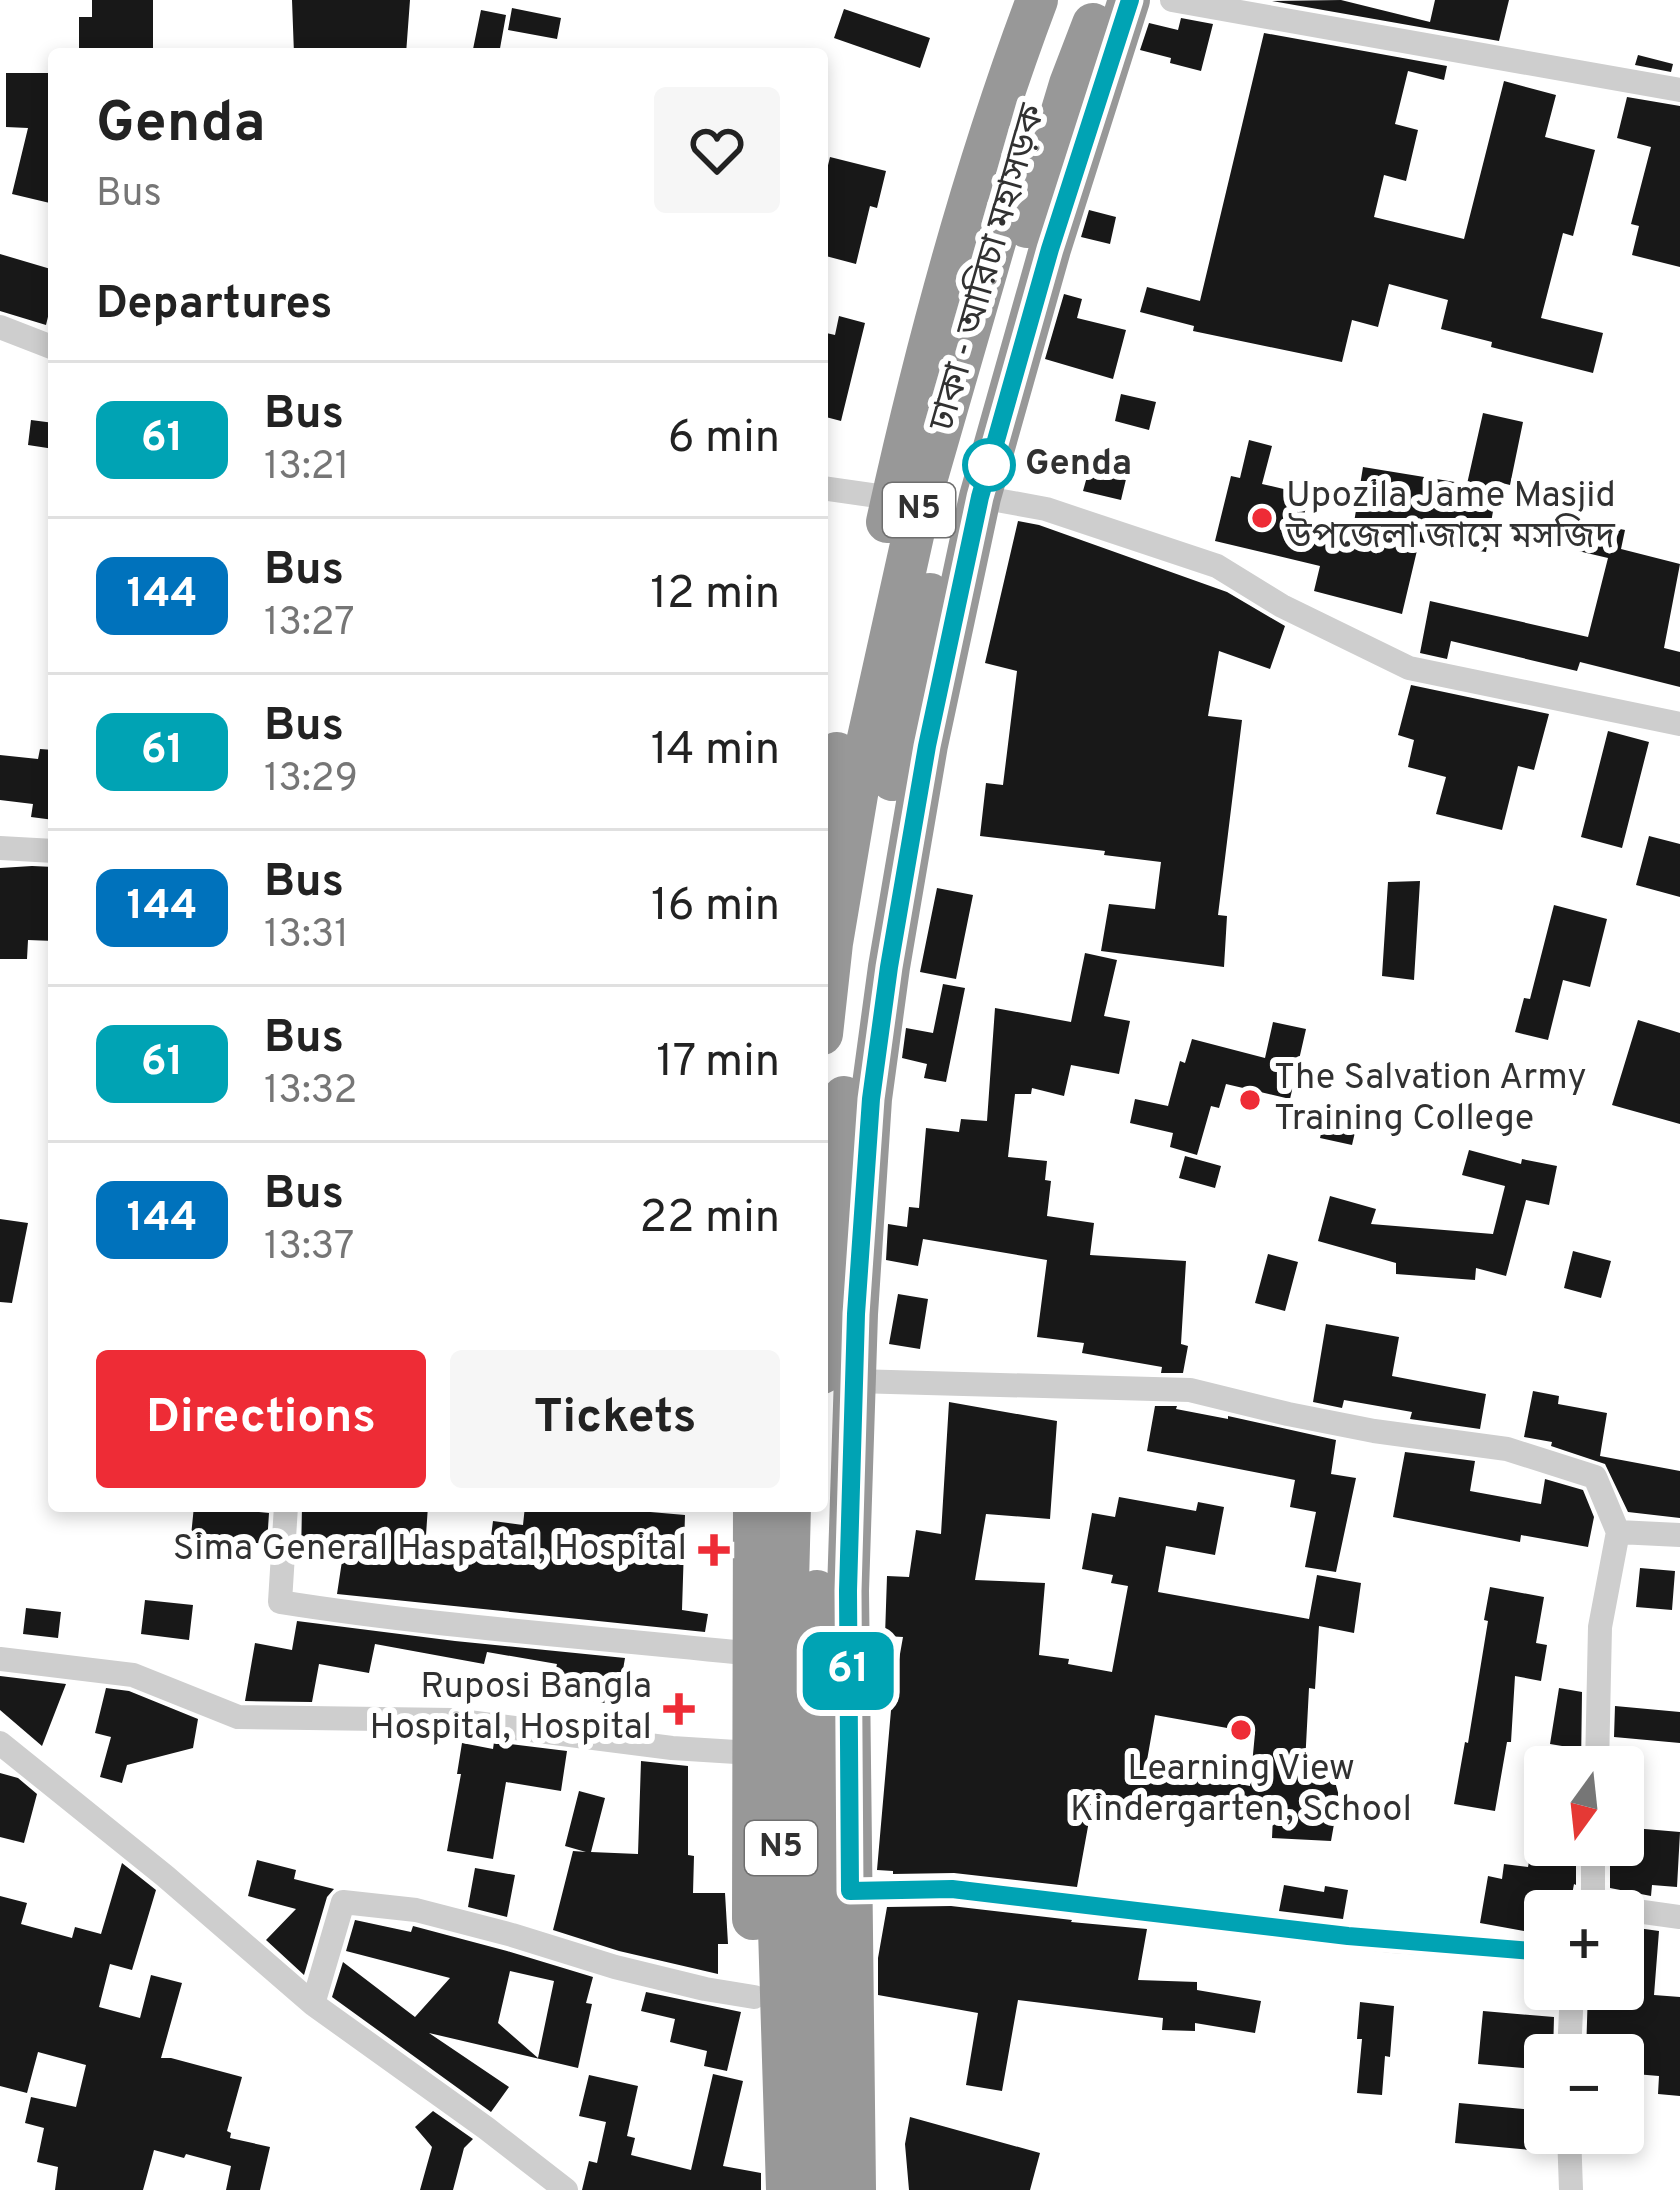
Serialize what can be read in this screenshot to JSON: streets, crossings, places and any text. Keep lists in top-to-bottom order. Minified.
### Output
{"streets":{"highway":["ঢাকা - আরিচা মহাসড়ক","N5"]},"places":{"other":["Genda","Upozila Jame Masjid উপজেলা জামে মসজিদ","The Salvation Army Training College","Learning View Kindergarten, School"],"health":["Sima General Haspatal, Hospital","Ruposi Bangla Hospital, Hospital"]},"lines":["bus line 61"],"north":"bottom","page":{"on_map":"61","heading":[["Genda","Bus"],"Departures"],"list":[{"mark":"61","name":"Bus","note":"13:21","value":"6 min"},{"mark":"144","name":"Bus","note":"13:27","value":"12 min"},{"mark":"61","name":"Bus","note":"13:29","value":"14 min"},{"mark":"144","name":"Bus","note":"13:31","value":"16 min"},{"mark":"61","name":"Bus","note":"13:32","value":"17 min"},{"mark":"144","name":"Bus","note":"13:37","value":"22 min"}],"buttons":["Directions","Tickets"],"map_buttons":["+","−"]}}
